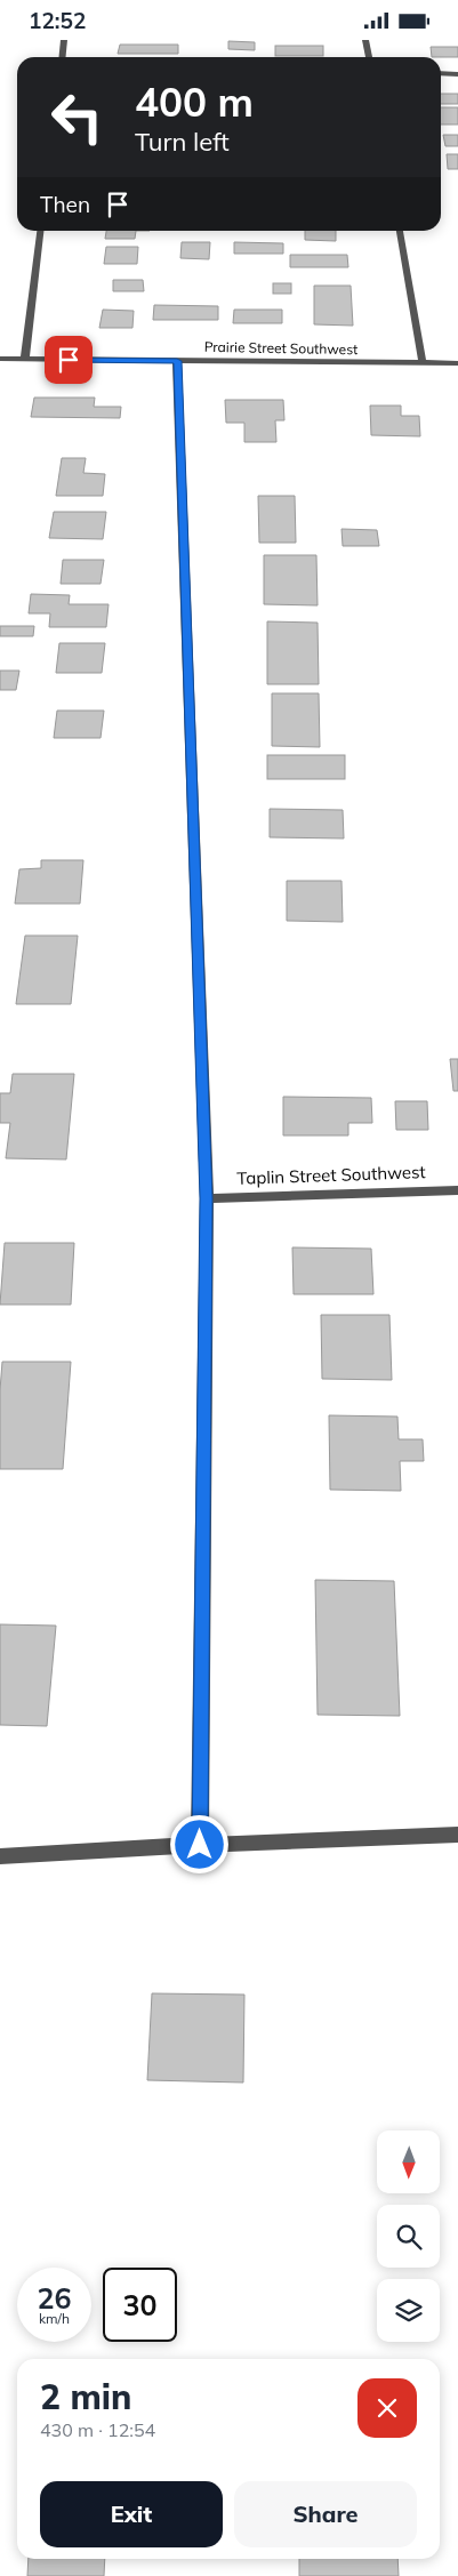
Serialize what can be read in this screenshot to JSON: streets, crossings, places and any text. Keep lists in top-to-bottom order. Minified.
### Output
{"streets":{"street":["Prairie Street Southwest","Taplin Street Southwest"]},"north":"bottom","page":{"status":"12:52","turn":["400 m","Turn left"],"then":"Then","speed":"26 km/h","limit":"30","heading":["2 min","430 m · 12:54"],"buttons":["Exit","Share"]}}
